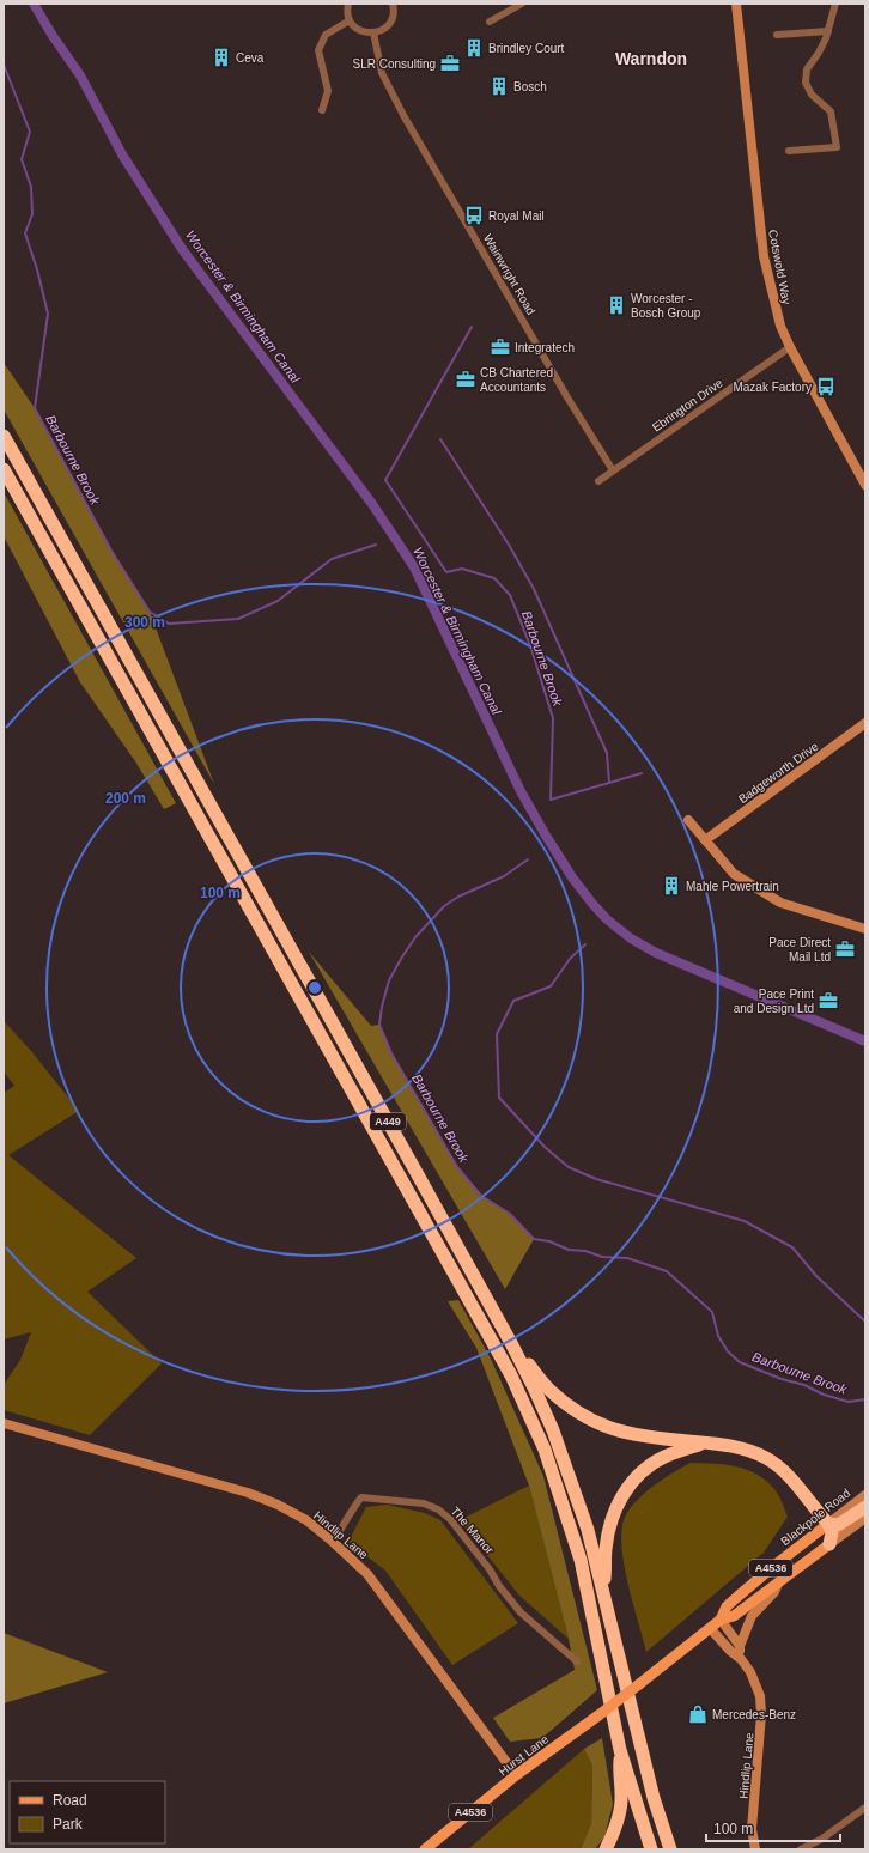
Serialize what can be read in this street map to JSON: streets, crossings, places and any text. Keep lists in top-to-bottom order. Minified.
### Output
{"streets":{"highway":["A449"],"main road":["Blackpole Road","A4536","Hurst Lane"],"street":["Cotswold Way","Wainwright Road","Ebrington Drive","Badgeworth Drive","The Manor","Hindlip Lane"]},"crossings":[["Cotswold Way","Ebrington Drive"],["Wainwright Road","Ebrington Drive"],["Blackpole Road","Hindlip Lane"],["Blackpole Road","Hurst Lane"],["The Manor","Hindlip Lane"],["Hindlip Lane","Hurst Lane"]],"districts":["Warndon"],"water":["Worcester & Birmingham Canal","Barbourne Brook"],"places":{"building":["Brindley Court","Ceva","Bosch","Worcester - Bosch Group","Mahle Powertrain"],"office":["SLR Consulting","Integratech","CB Chartered Accountants","Pace Direct Mail Ltd","Pace Print and Design Ltd"],"bus stop":["Royal Mail","Mazak Factory"],"shop":["Mercedes-Benz"]},"legend":["Road","Park"],"scale_bar":"100 m","rings":["300 m","200 m","100 m"]}
